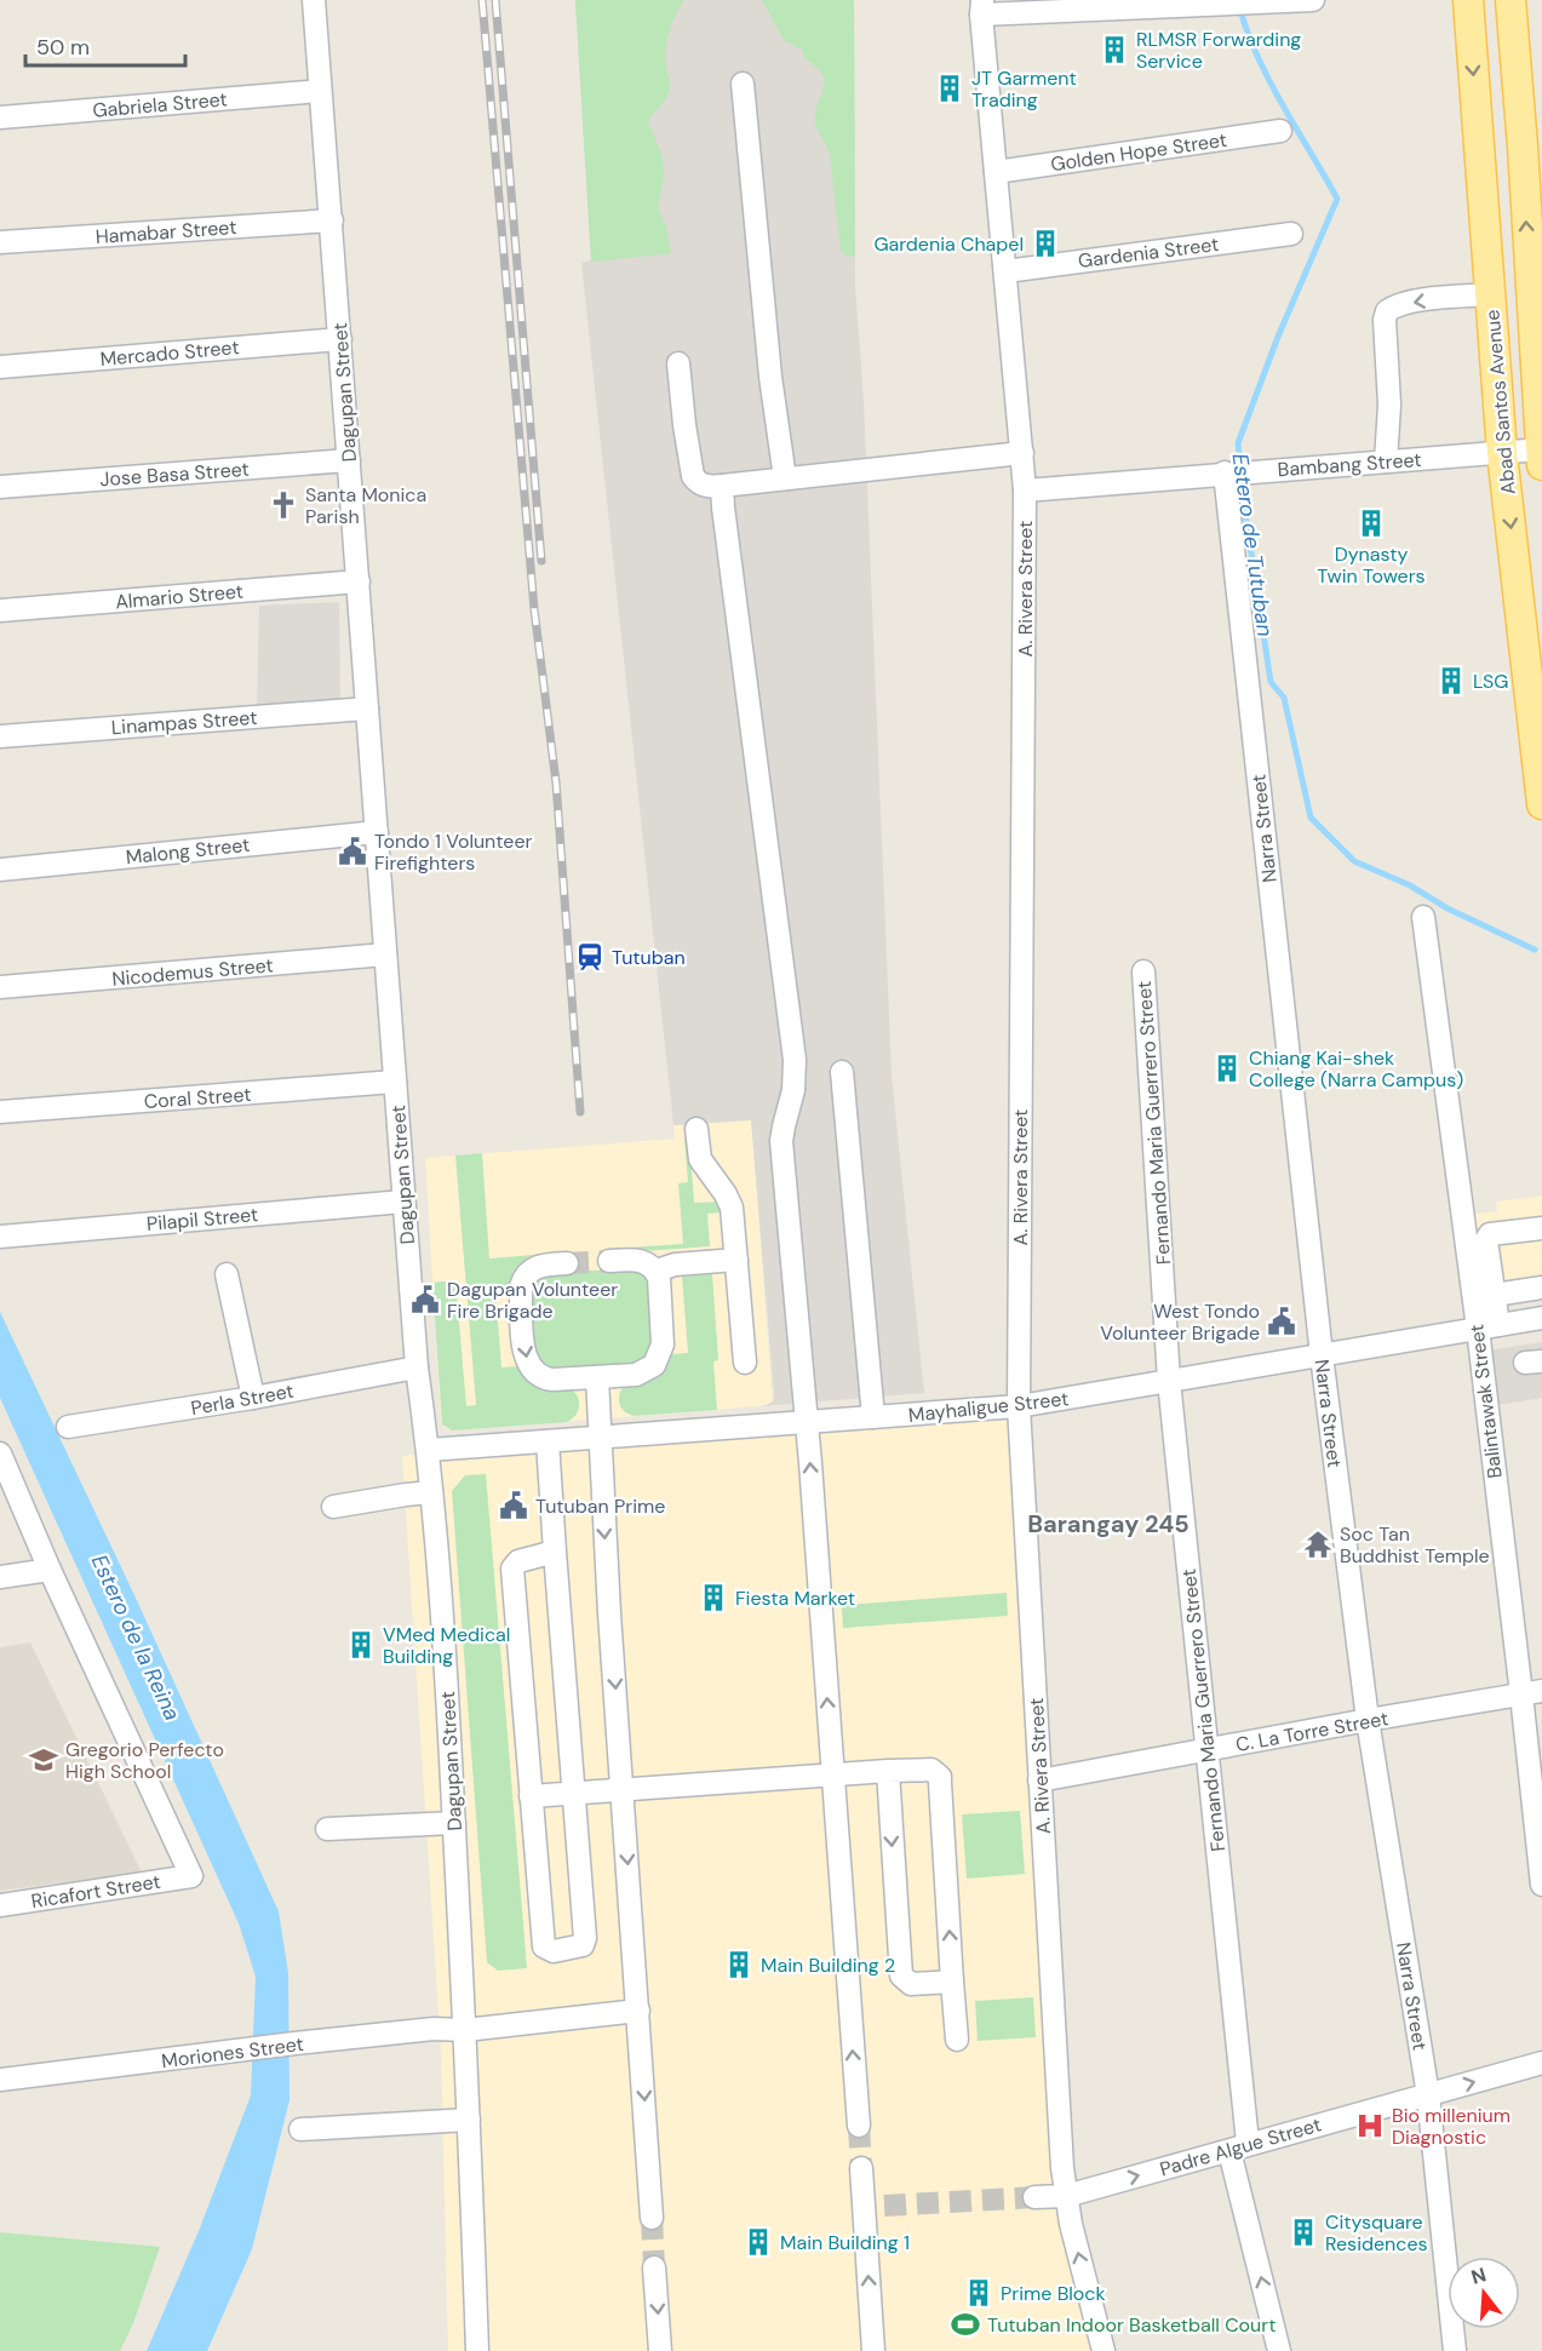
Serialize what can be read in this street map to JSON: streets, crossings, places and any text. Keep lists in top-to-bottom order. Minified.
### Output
{"streets":{"main road":["Abad Santos Avenue"],"street":["Gabriela Street","Golden Hope Street","Hamabar Street","Gardenia Street","Mercado Street","Dagupan Street","Bambang Street","Jose Basa Street","A. Rivera Street","Almario Street","Linampas Street","Narra Street","Malong Street","Nicodemus Street","Coral Street","Fernando Maria Guerrero Street","Pilapil Street","Perla Street","Balintawak Street","Mayhaligue Street","C. La Torre Street","Ricafort Street","Moriones Street","Padre Algue Street"]},"crossings":[["Gabriela Street","Dagupan Street"],["Golden Hope Street","A. Rivera Street"],["Hamabar Street","Dagupan Street"],["Gardenia Street","A. Rivera Street"],["Mercado Street","Dagupan Street"],["Dagupan Street","Jose Basa Street"],["Dagupan Street","Almario Street"],["Dagupan Street","Linampas Street"],["Dagupan Street","Malong Street"],["Dagupan Street","Nicodemus Street"],["Dagupan Street","Coral Street"],["Dagupan Street","Pilapil Street"],["Dagupan Street","Perla Street"],["Dagupan Street","Mayhaligue Street"],["Dagupan Street","Moriones Street"],["Abad Santos Avenue","Bambang Street"],["Bambang Street","A. Rivera Street"],["Bambang Street","Narra Street"],["A. Rivera Street","Mayhaligue Street"],["A. Rivera Street","C. La Torre Street"],["A. Rivera Street","Padre Algue Street"],["Narra Street","Mayhaligue Street"],["Narra Street","C. La Torre Street"],["Narra Street","Padre Algue Street"],["Fernando Maria Guerrero Street","Mayhaligue Street"],["Fernando Maria Guerrero Street","C. La Torre Street"],["Fernando Maria Guerrero Street","Padre Algue Street"],["Balintawak Street","Mayhaligue Street"],["Balintawak Street","C. La Torre Street"]],"one_way":["Padre Algue Street"],"districts":["Barangay 245"],"water":["Estero de Tutuban","Estero de la Reina"],"places":{"building":["RLMSR Forwarding Service","JT Garment Trading","Gardenia Chapel","Dynasty Twin Towers","LSG","Chiang Kai-shek College (Narra Campus)","Fiesta Market","VMed Medical Building","Main Building 2","Citysquare Residences","Main Building 1","Prime Block"],"church":["Santa Monica Parish"],"public building":["Tondo 1 Volunteer Firefighters","Dagupan Volunteer Fire Brigade","West Tondo Volunteer Brigade","Tutuban Prime"],"station":["Tutuban"],"temple":["Soc Tan Buddhist Temple"],"school or university":["Gregorio Perfecto High School"],"hospital":["Bio millenium Diagnostic"],"sports":["Tutuban Indoor Basketball Court"]},"scale_bar":"50 m","north":"top"}
